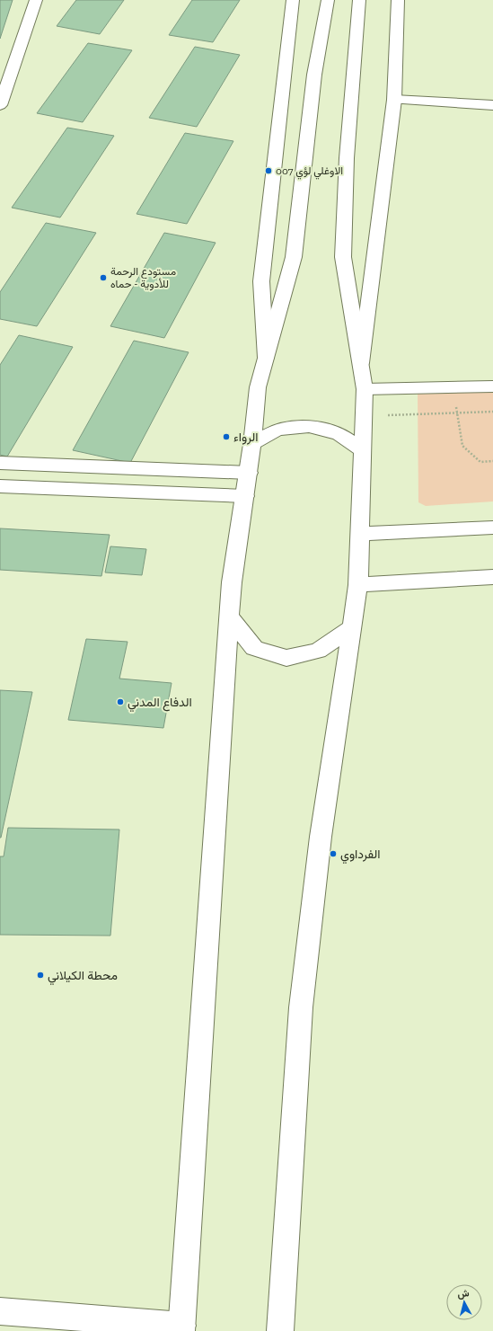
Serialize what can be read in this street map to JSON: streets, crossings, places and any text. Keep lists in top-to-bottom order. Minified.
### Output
{"places":["الاوغلي لؤي 007","مستودع الرحمة للأدوية - حماه","الرواء","الدفاع المدني","الفرداوي","محطة الكيلاني"],"north":"top"}
